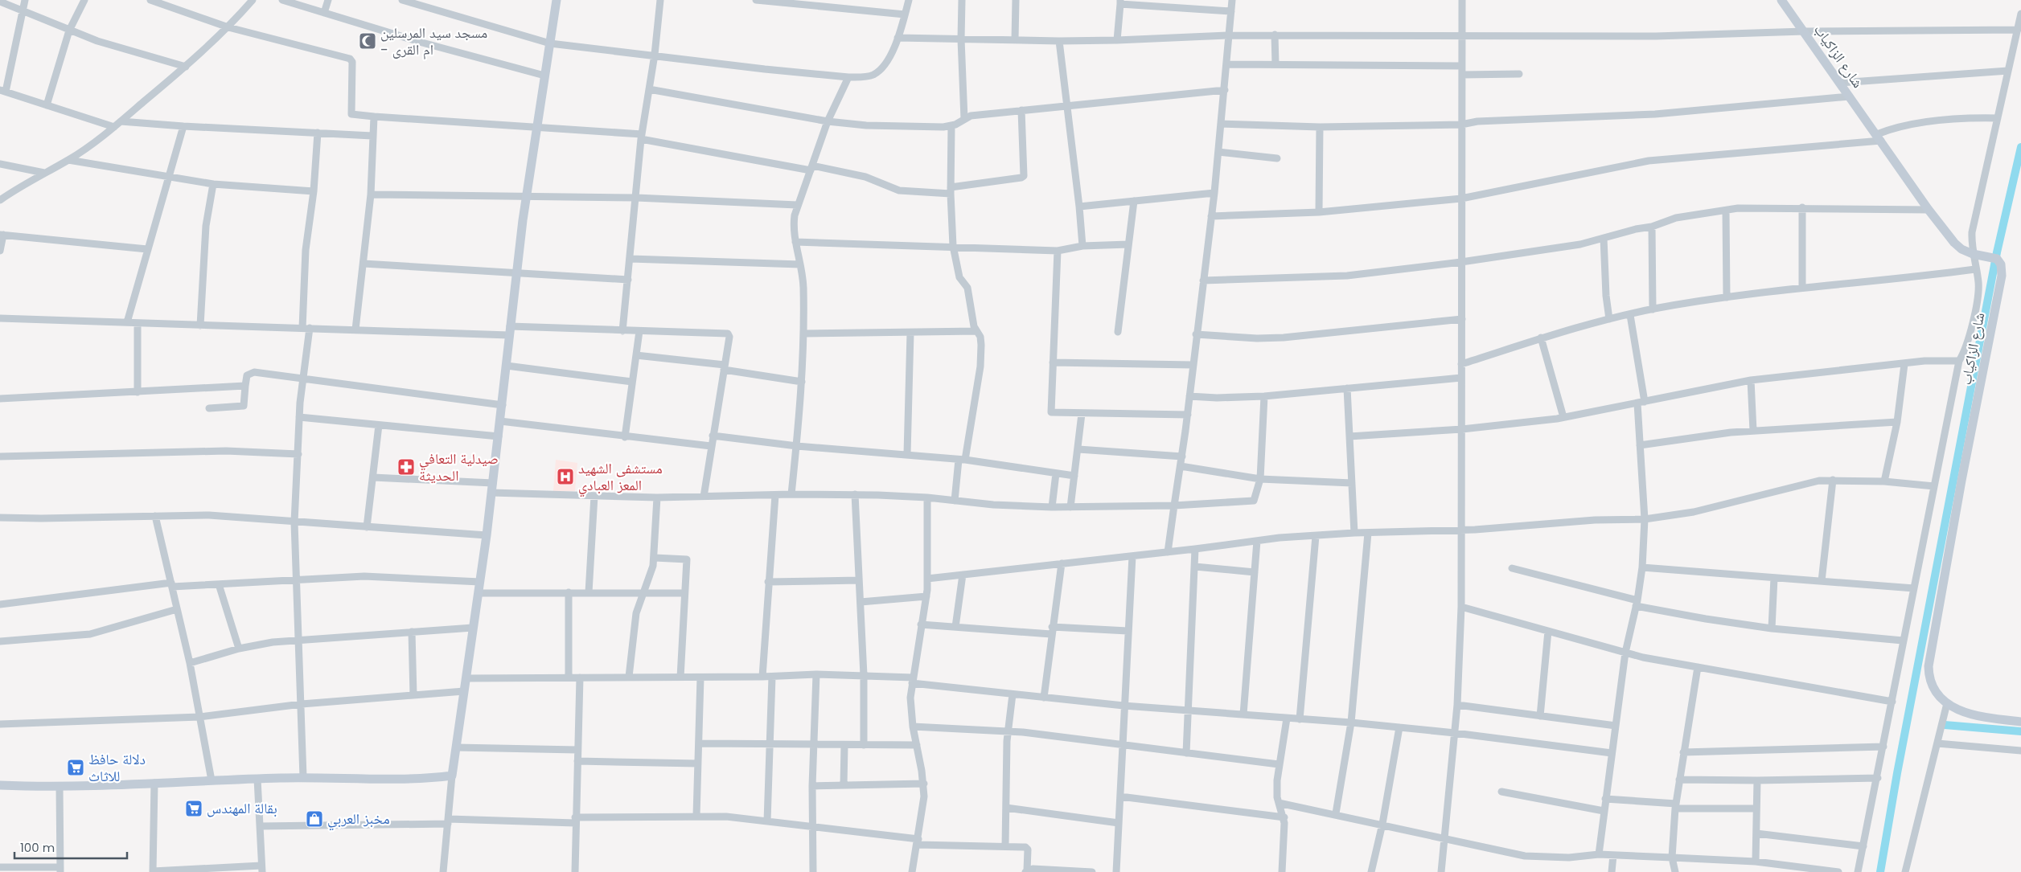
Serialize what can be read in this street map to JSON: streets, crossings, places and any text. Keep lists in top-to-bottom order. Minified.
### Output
{"streets":{"street":["شارع الزاكياب"]},"places":{"mosque":["مسجد سيد المرسلين - ام القرى"],"pharmacy":["صيدلية التعافي الحديثة"],"hospital":["مستشفى الشهيد المعز العبادي"],"supermarket":["دلالة حافظ للاثاث","بقالة المهندس"],"shop":["مخبز العربي"]},"scale_bar":"100 m"}
